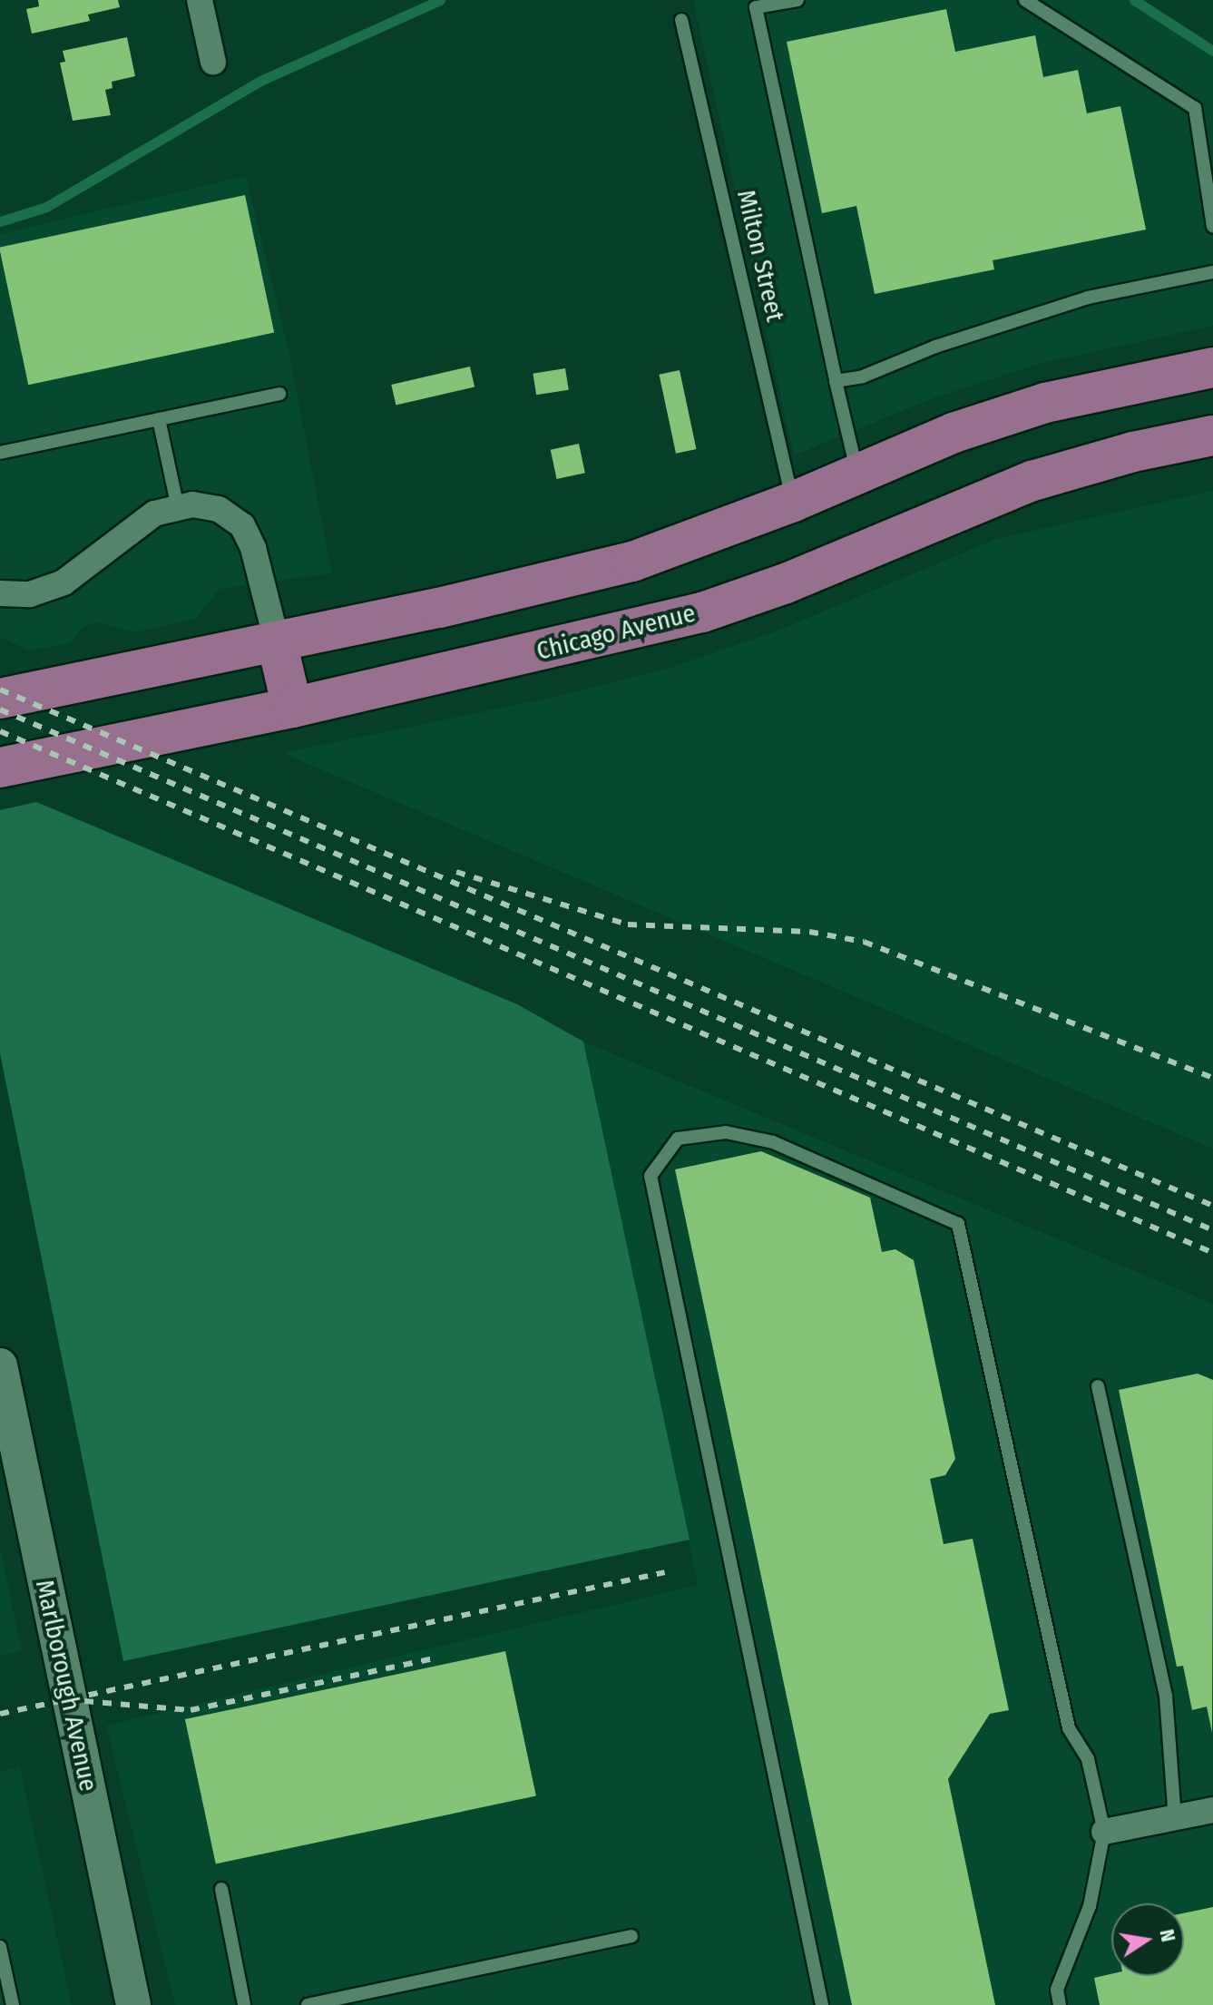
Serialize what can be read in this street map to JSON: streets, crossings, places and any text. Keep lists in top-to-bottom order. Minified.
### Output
{"streets":{"main road":["Chicago Avenue"],"street":["Marlborough Avenue"],"lane":["Milton Street"]},"north":"right"}
